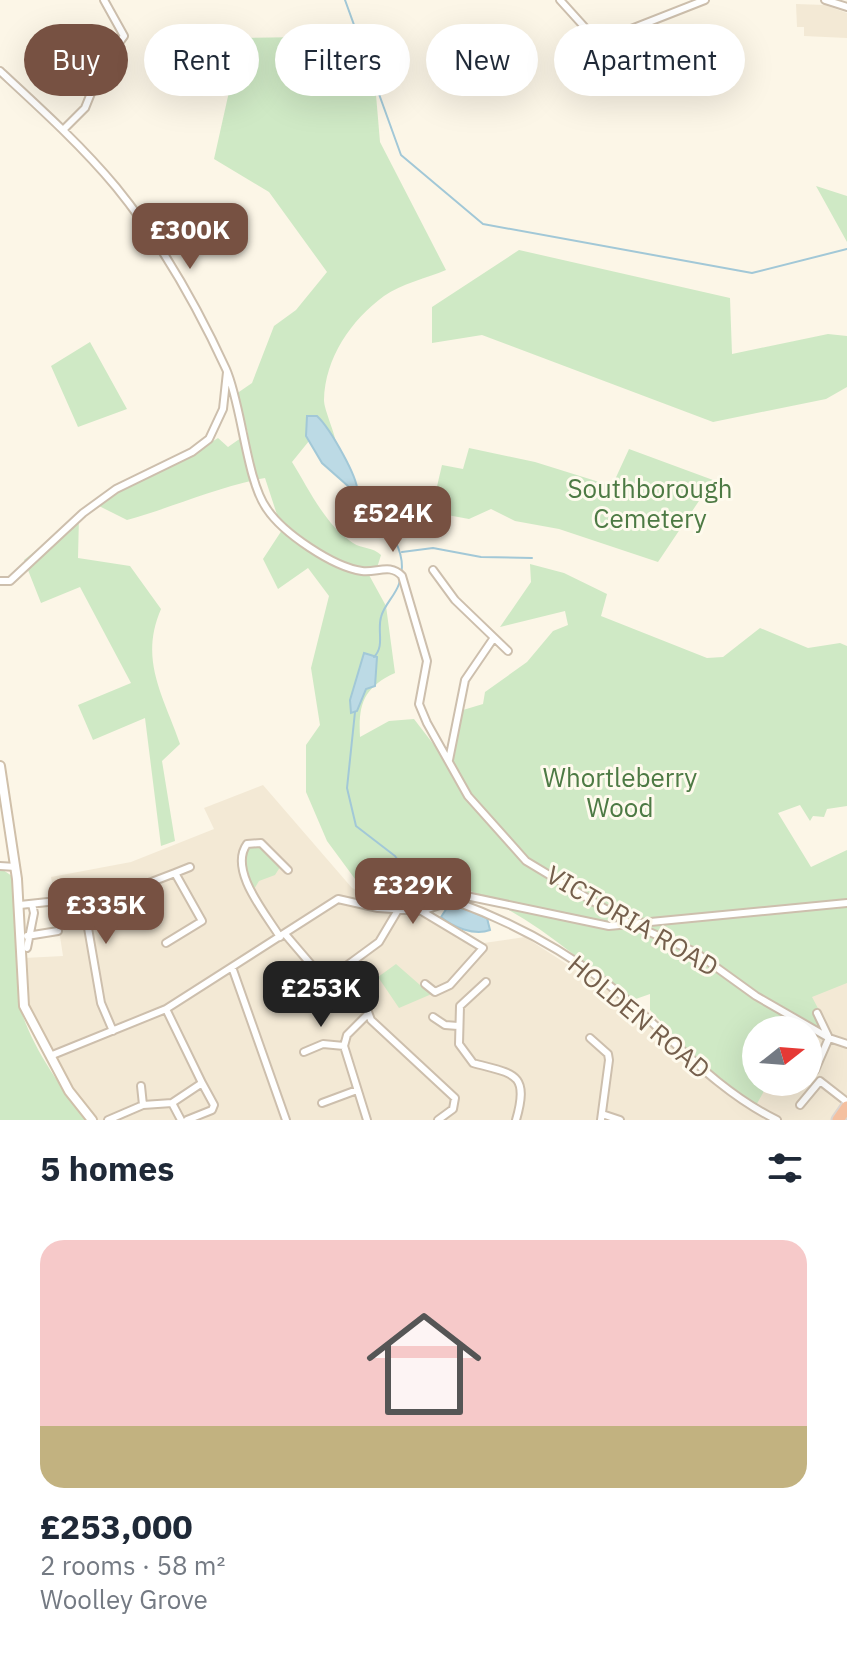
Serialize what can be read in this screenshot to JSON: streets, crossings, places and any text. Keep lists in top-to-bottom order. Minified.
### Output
{"streets":{"street":["VICTORIA ROAD","HOLDEN ROAD"]},"parks":["Southborough Cemetery","Whortleberry Wood"],"north":"right","page":{"chip":["Buy","Rent","Filters","New","Apartment"],"price":["£300K","£524K","£329K","£335K","£253K"],"heading":"5 homes","list":[{"name":"£253,000","note":"2 rooms · 58 m² · Woolley Grove"}]}}
